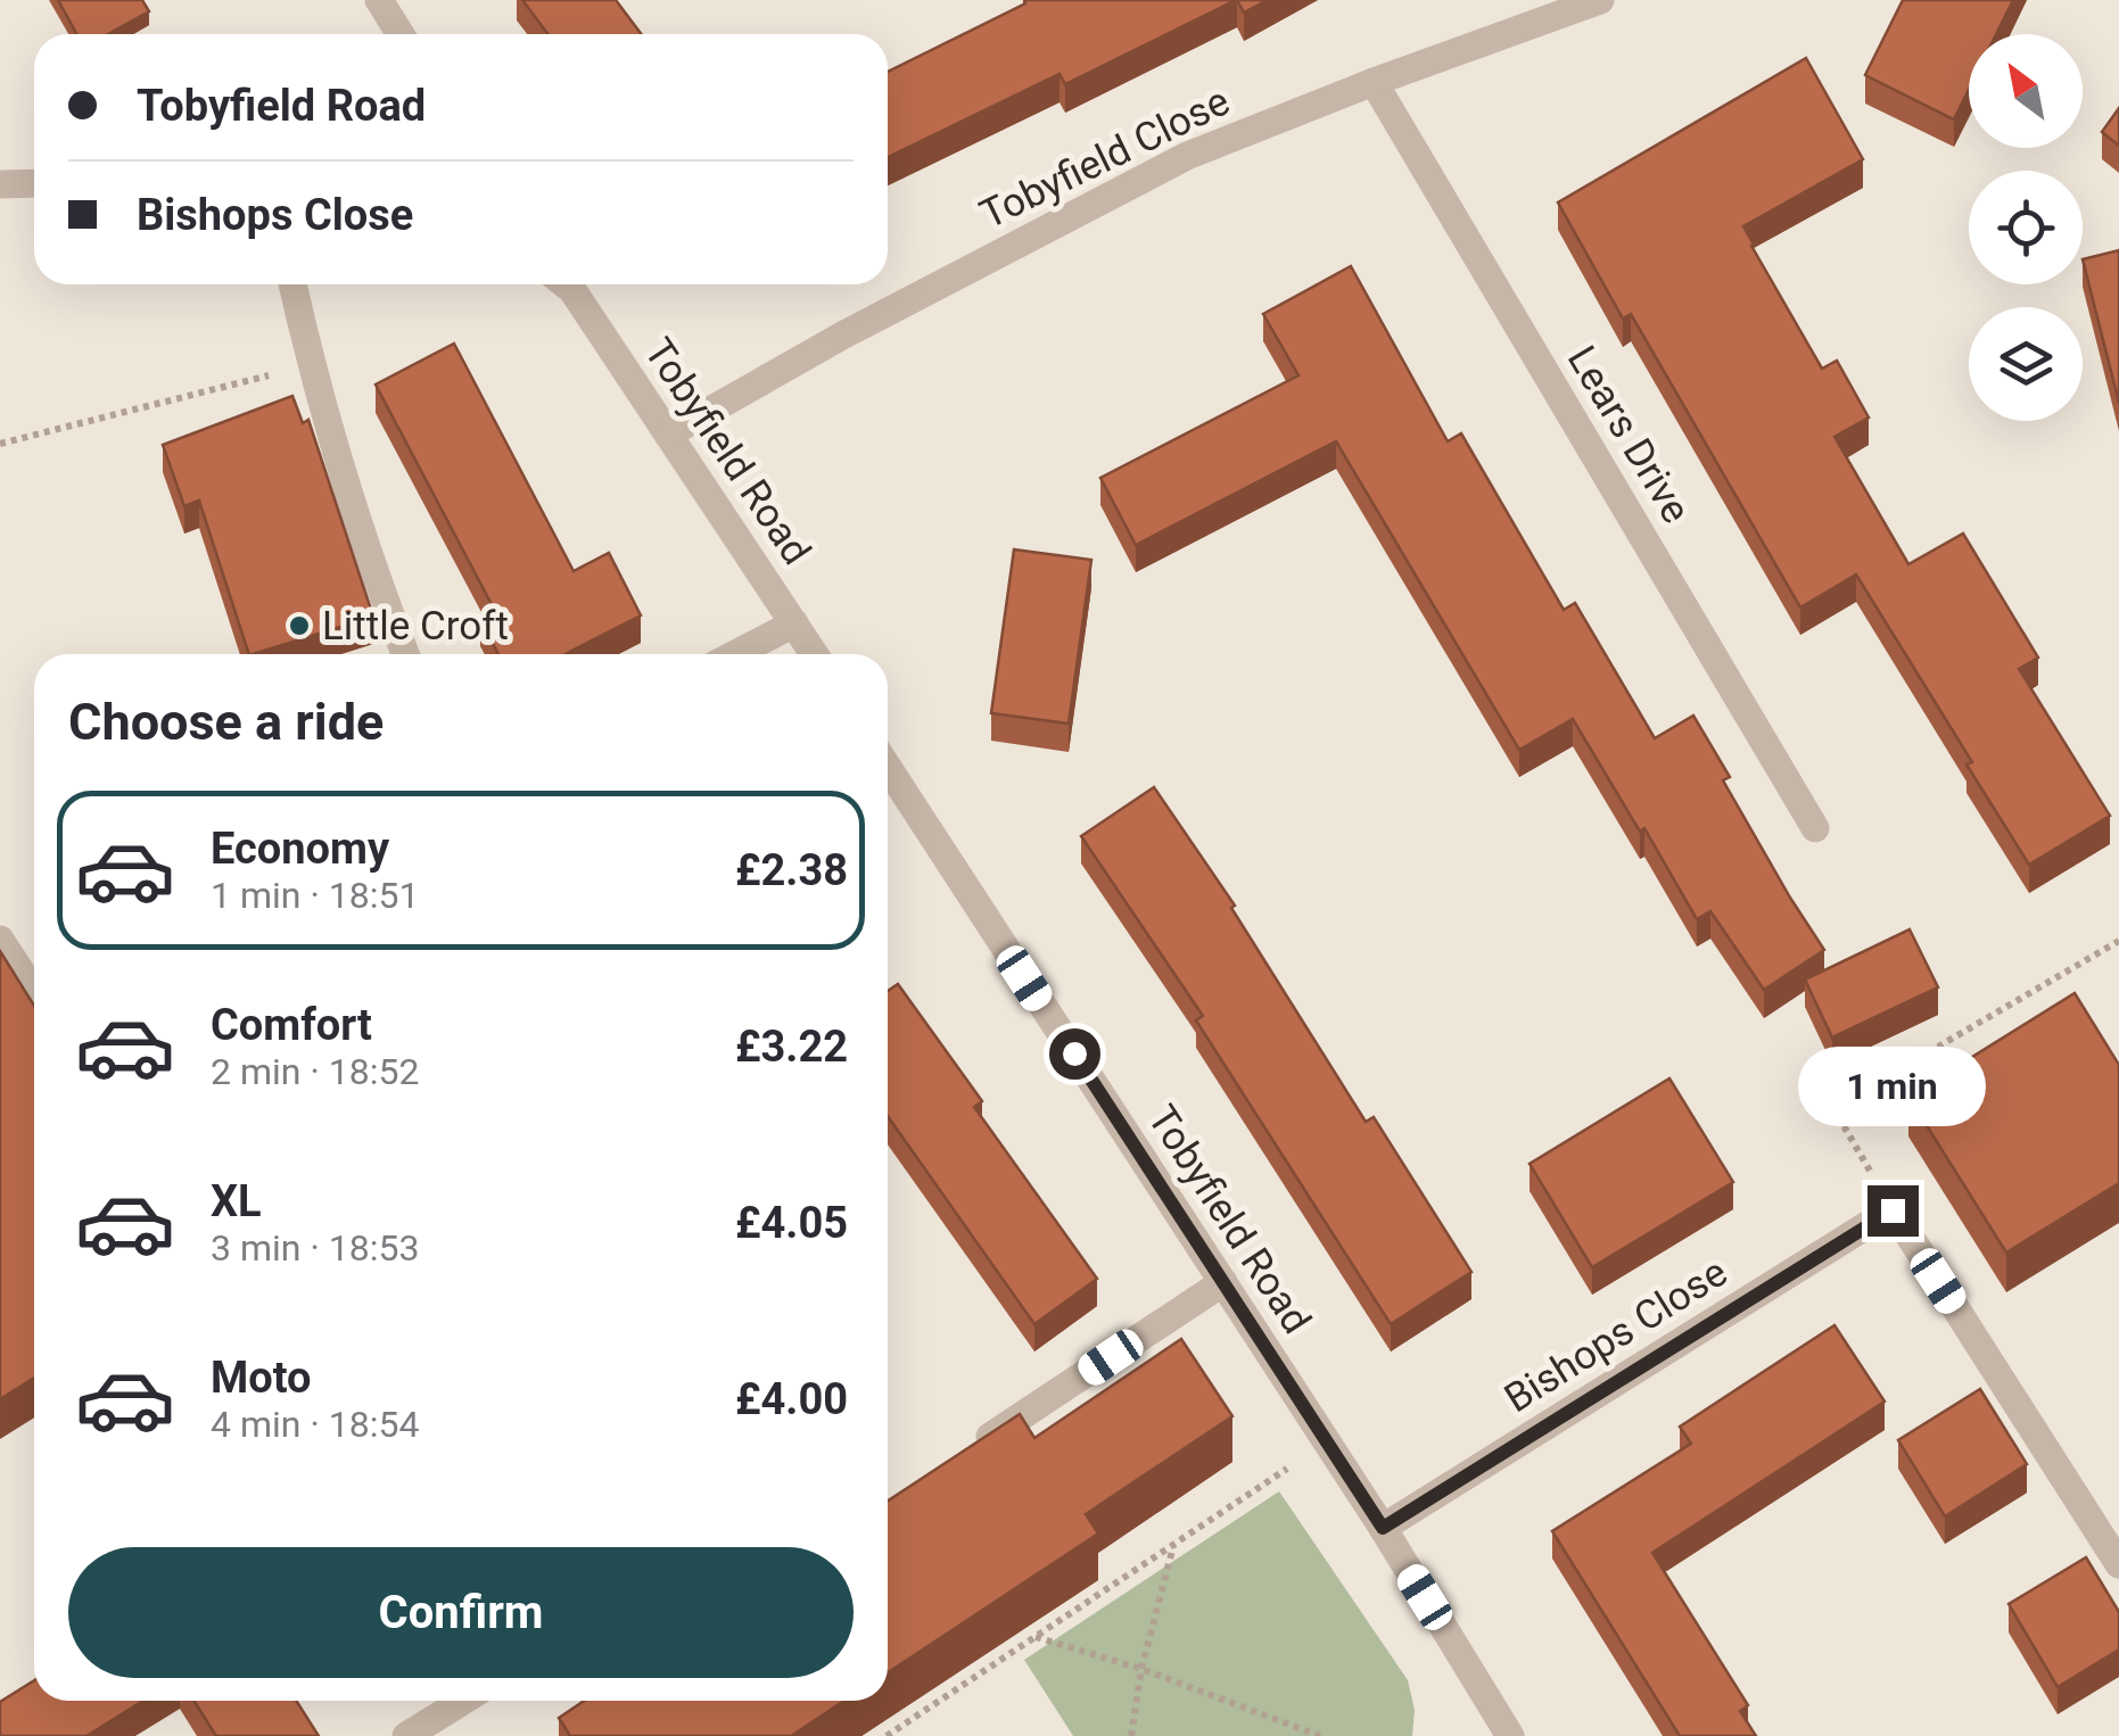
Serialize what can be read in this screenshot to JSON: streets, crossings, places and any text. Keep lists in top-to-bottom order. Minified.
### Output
{"streets":{"street":["Tobyfield Close","Lears Drive","Tobyfield Road","Bishops Close"]},"crossings":[["Tobyfield Close","Lears Drive"],["Tobyfield Close","Tobyfield Road"],["Tobyfield Road","Bishops Close"]],"places":["Little Croft"],"north":"top left","page":{"banner":["Tobyfield Road","Bishops Close"],"heading":"Choose a ride","list":[{"name":"Economy","note":"1 min · 18:51","value":"£2.38"},{"name":"Comfort","note":"2 min · 18:52","value":"£3.22"},{"name":"XL","note":"3 min · 18:53","value":"£4.05"},{"name":"Moto","note":"4 min · 18:54","value":"£4.00"}],"bubble":"1 min","buttons":"Confirm"}}
